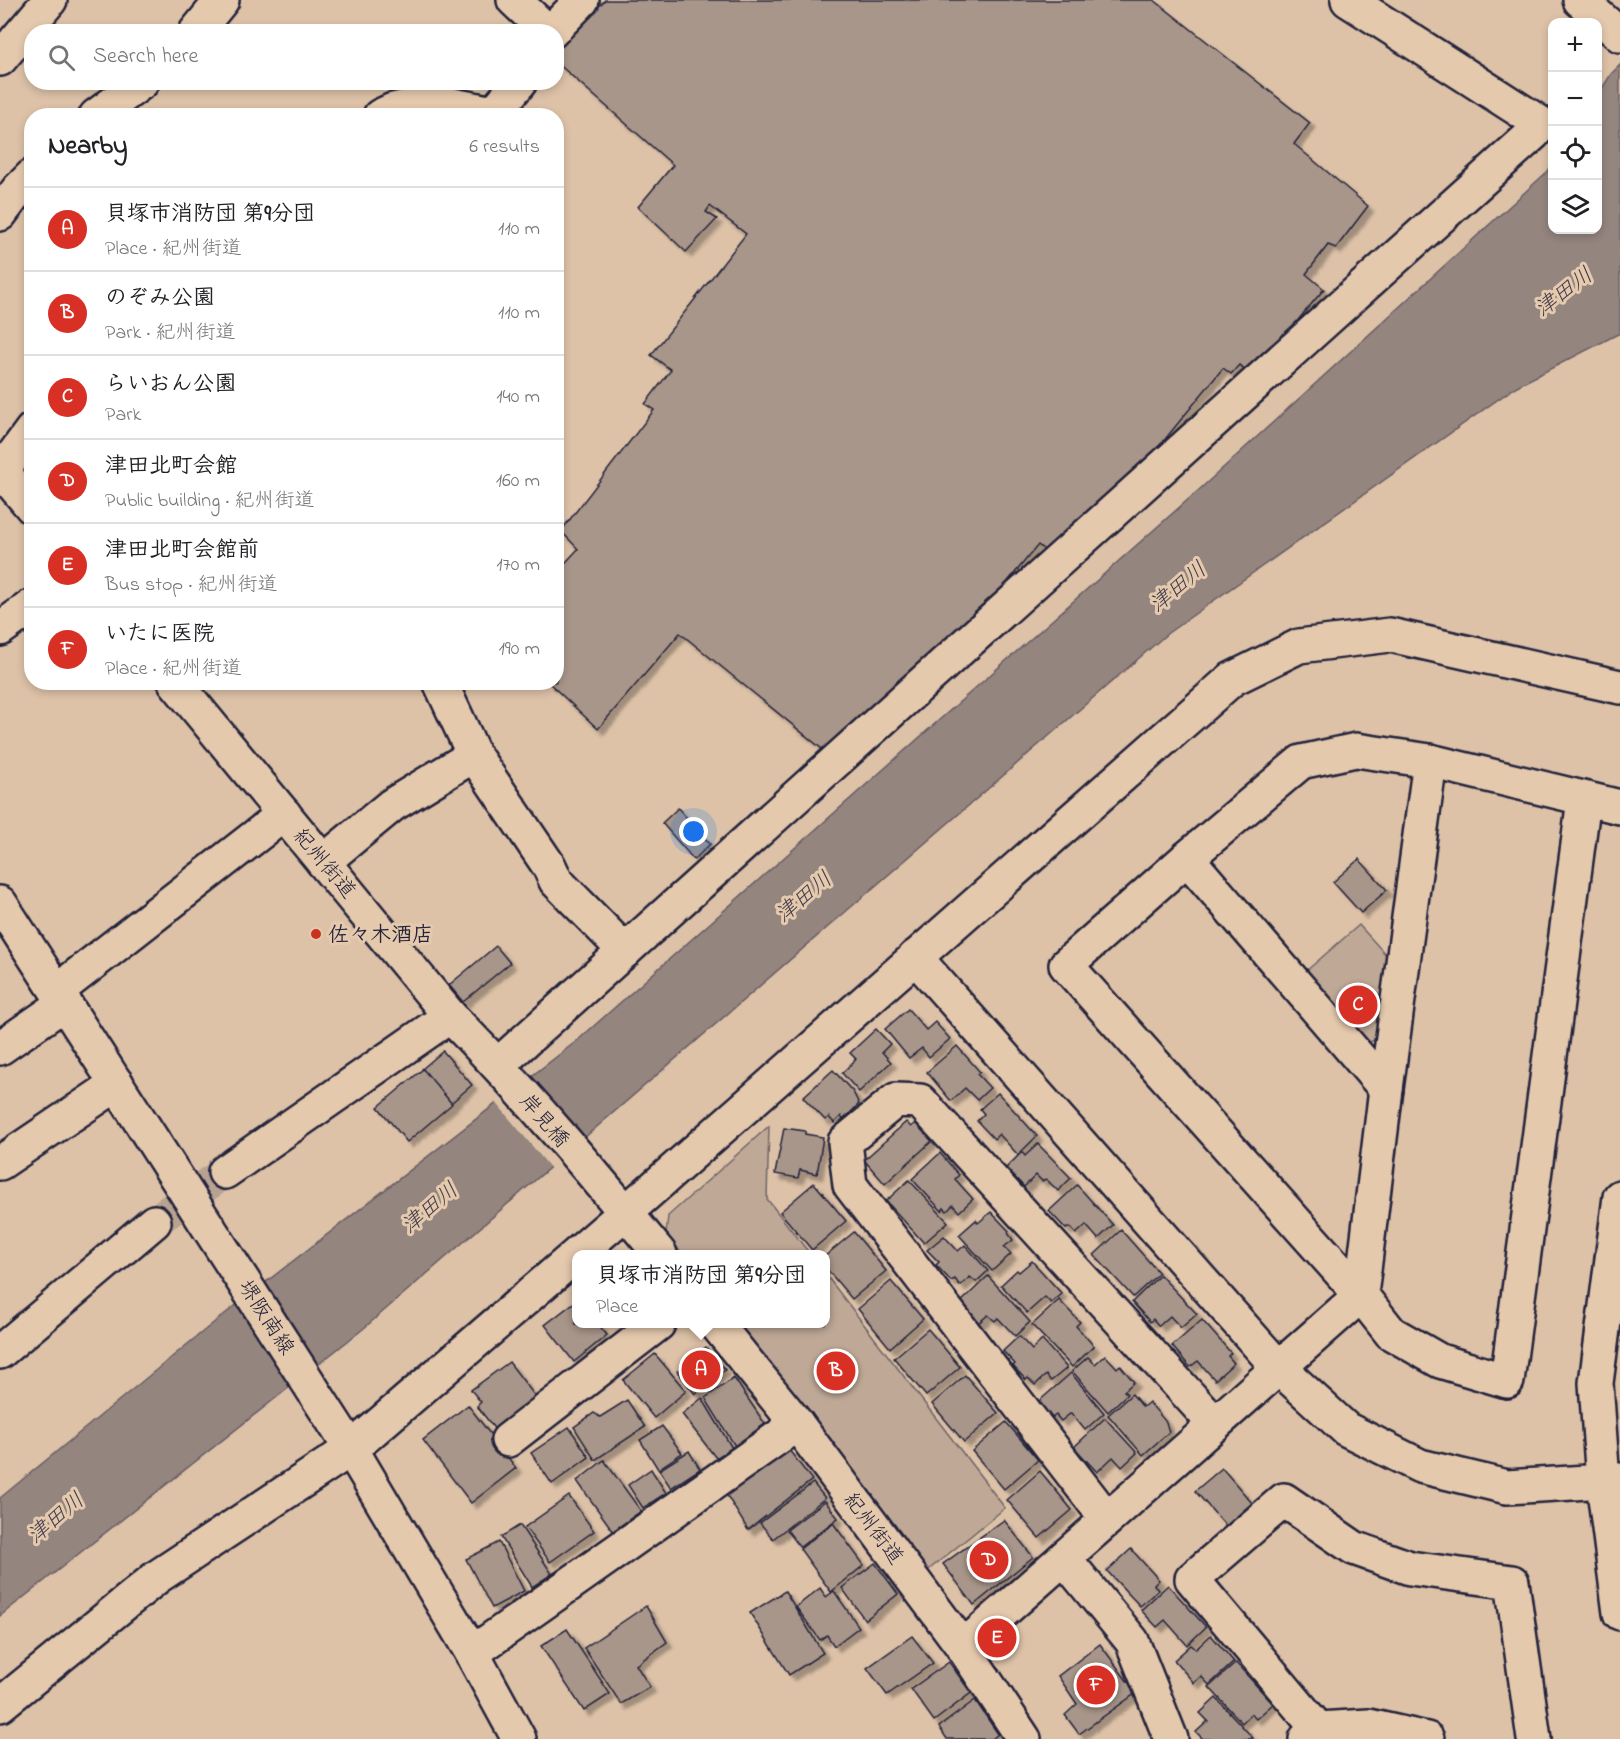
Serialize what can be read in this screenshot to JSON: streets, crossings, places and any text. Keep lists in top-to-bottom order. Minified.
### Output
{"streets":{"street":["紀州街道","岸見橋","堺阪南線"]},"crossings":[["紀州街道","岸見橋"]],"water":["津田川"],"places":["佐々木酒店"],"page":{"map_buttons":["+","−"],"search":"Search here","heading":["Nearby","6 results"],"list":[{"mark":"A","name":"貝塚市消防団 第9分団","note":"Place · 紀州街道","value":"110 m"},{"mark":"B","name":"のぞみ公園","note":"Park · 紀州街道","value":"110 m"},{"mark":"C","name":"らいおん公園","note":"Park","value":"140 m"},{"mark":"D","name":"津田北町会館","note":"Public building · 紀州街道","value":"160 m"},{"mark":"E","name":"津田北町会館前","note":"Bus stop · 紀州街道","value":"170 m"},{"mark":"F","name":"いたに医院","note":"Place · 紀州街道","value":"190 m"}],"pins":["C","A","B","D","E","F"],"popup":["貝塚市消防団 第9分団","Place"]}}
